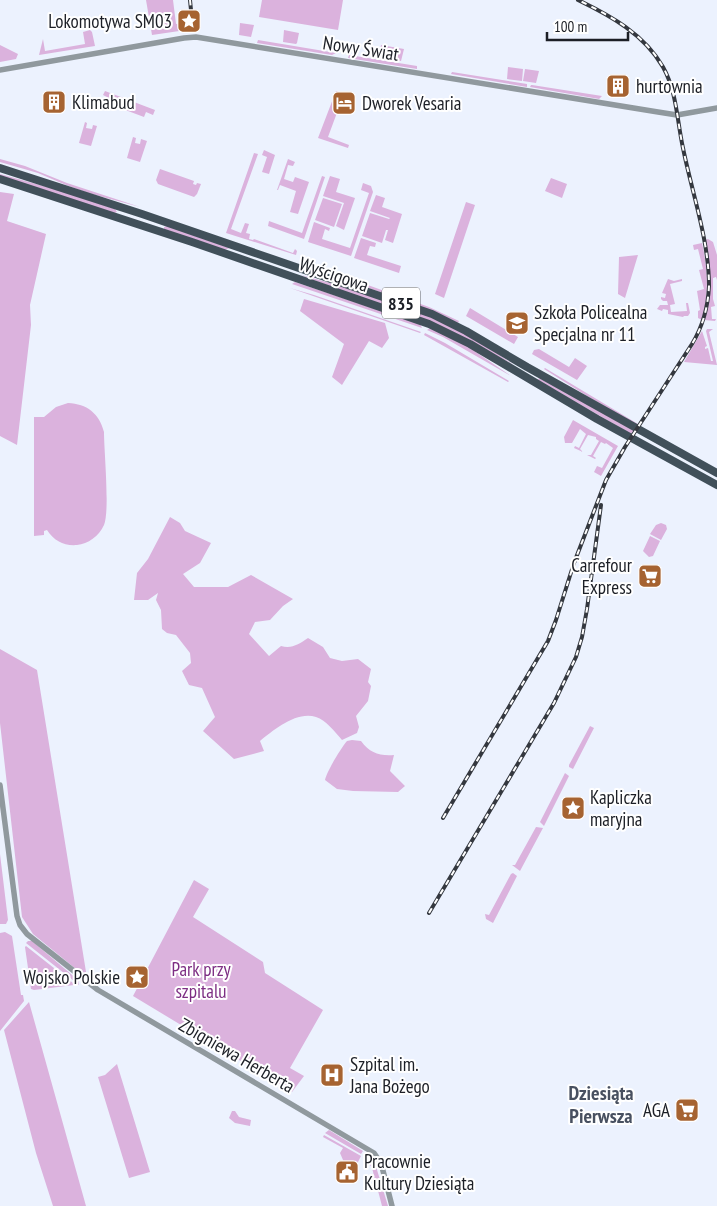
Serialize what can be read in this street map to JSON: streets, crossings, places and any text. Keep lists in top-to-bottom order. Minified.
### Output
{"streets":{"main road":["Wyścigowa","835"],"street":["Nowy Świat","Zbigniewa Herberta"]},"districts":["Dziesiąta Pierwsza"],"parks":["Park przy szpitalu"],"places":{"place":["Lokomotywa SM03","Kapliczka maryjna","Wojsko Polskie"],"building":["hurtownia","Klimabud"],"hotel":["Dworek Vesaria"],"school or university":["Szkoła Policealna Specjalna nr 11"],"supermarket":["Carrefour Express","AGA"],"hospital":["Szpital im. Jana Bożego"],"public building":["Pracownie Kultury Dziesiąta"]},"scale_bar":"100 m"}
